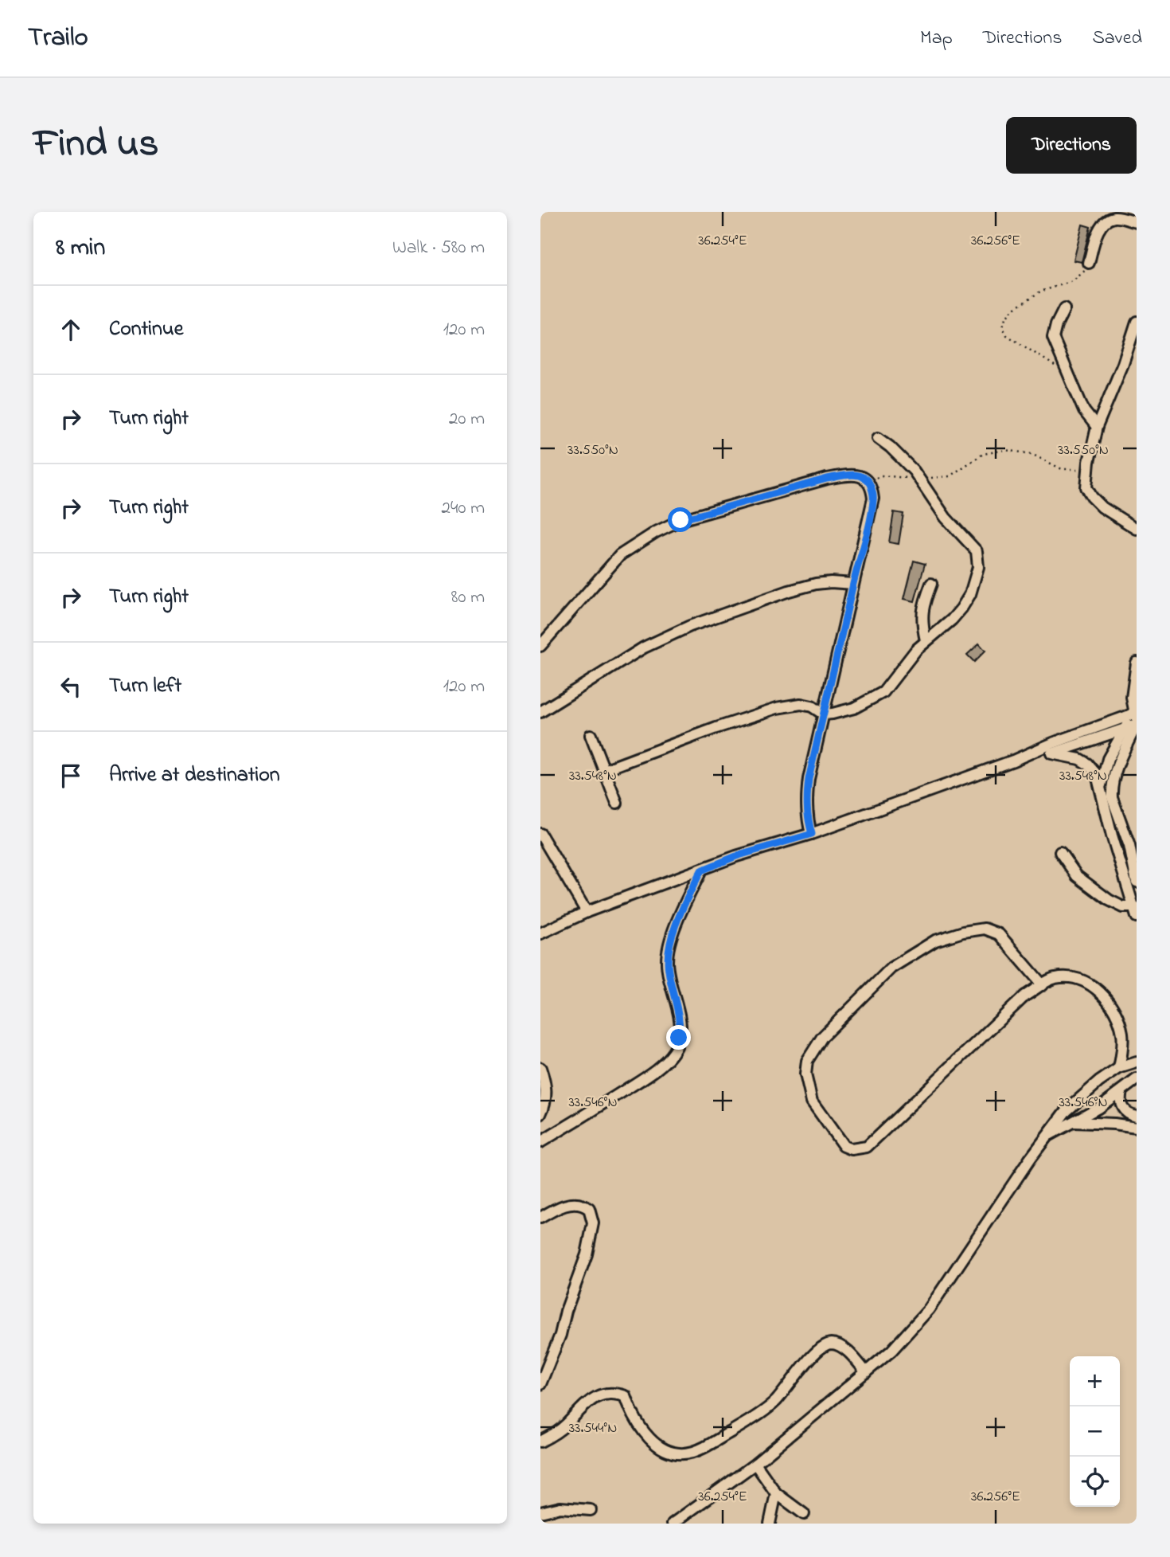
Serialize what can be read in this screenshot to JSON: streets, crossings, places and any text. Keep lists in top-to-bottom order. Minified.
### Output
{"page":{"header":"Trailo","nav":["Map","Directions","Saved"],"title":"Find us","buttons":"Directions","heading":["8 min","Walk · 580 m"],"list":[["Continue","120 m"],["Turn right","20 m"],["Turn right","240 m"],["Turn right","80 m"],["Turn left","120 m"],"Arrive at destination"],"map_buttons":["+","−"]},"coordinates":["36.254°E","36.256°E","33.550°N","33.548°N","33.546°N","33.544°N"]}
